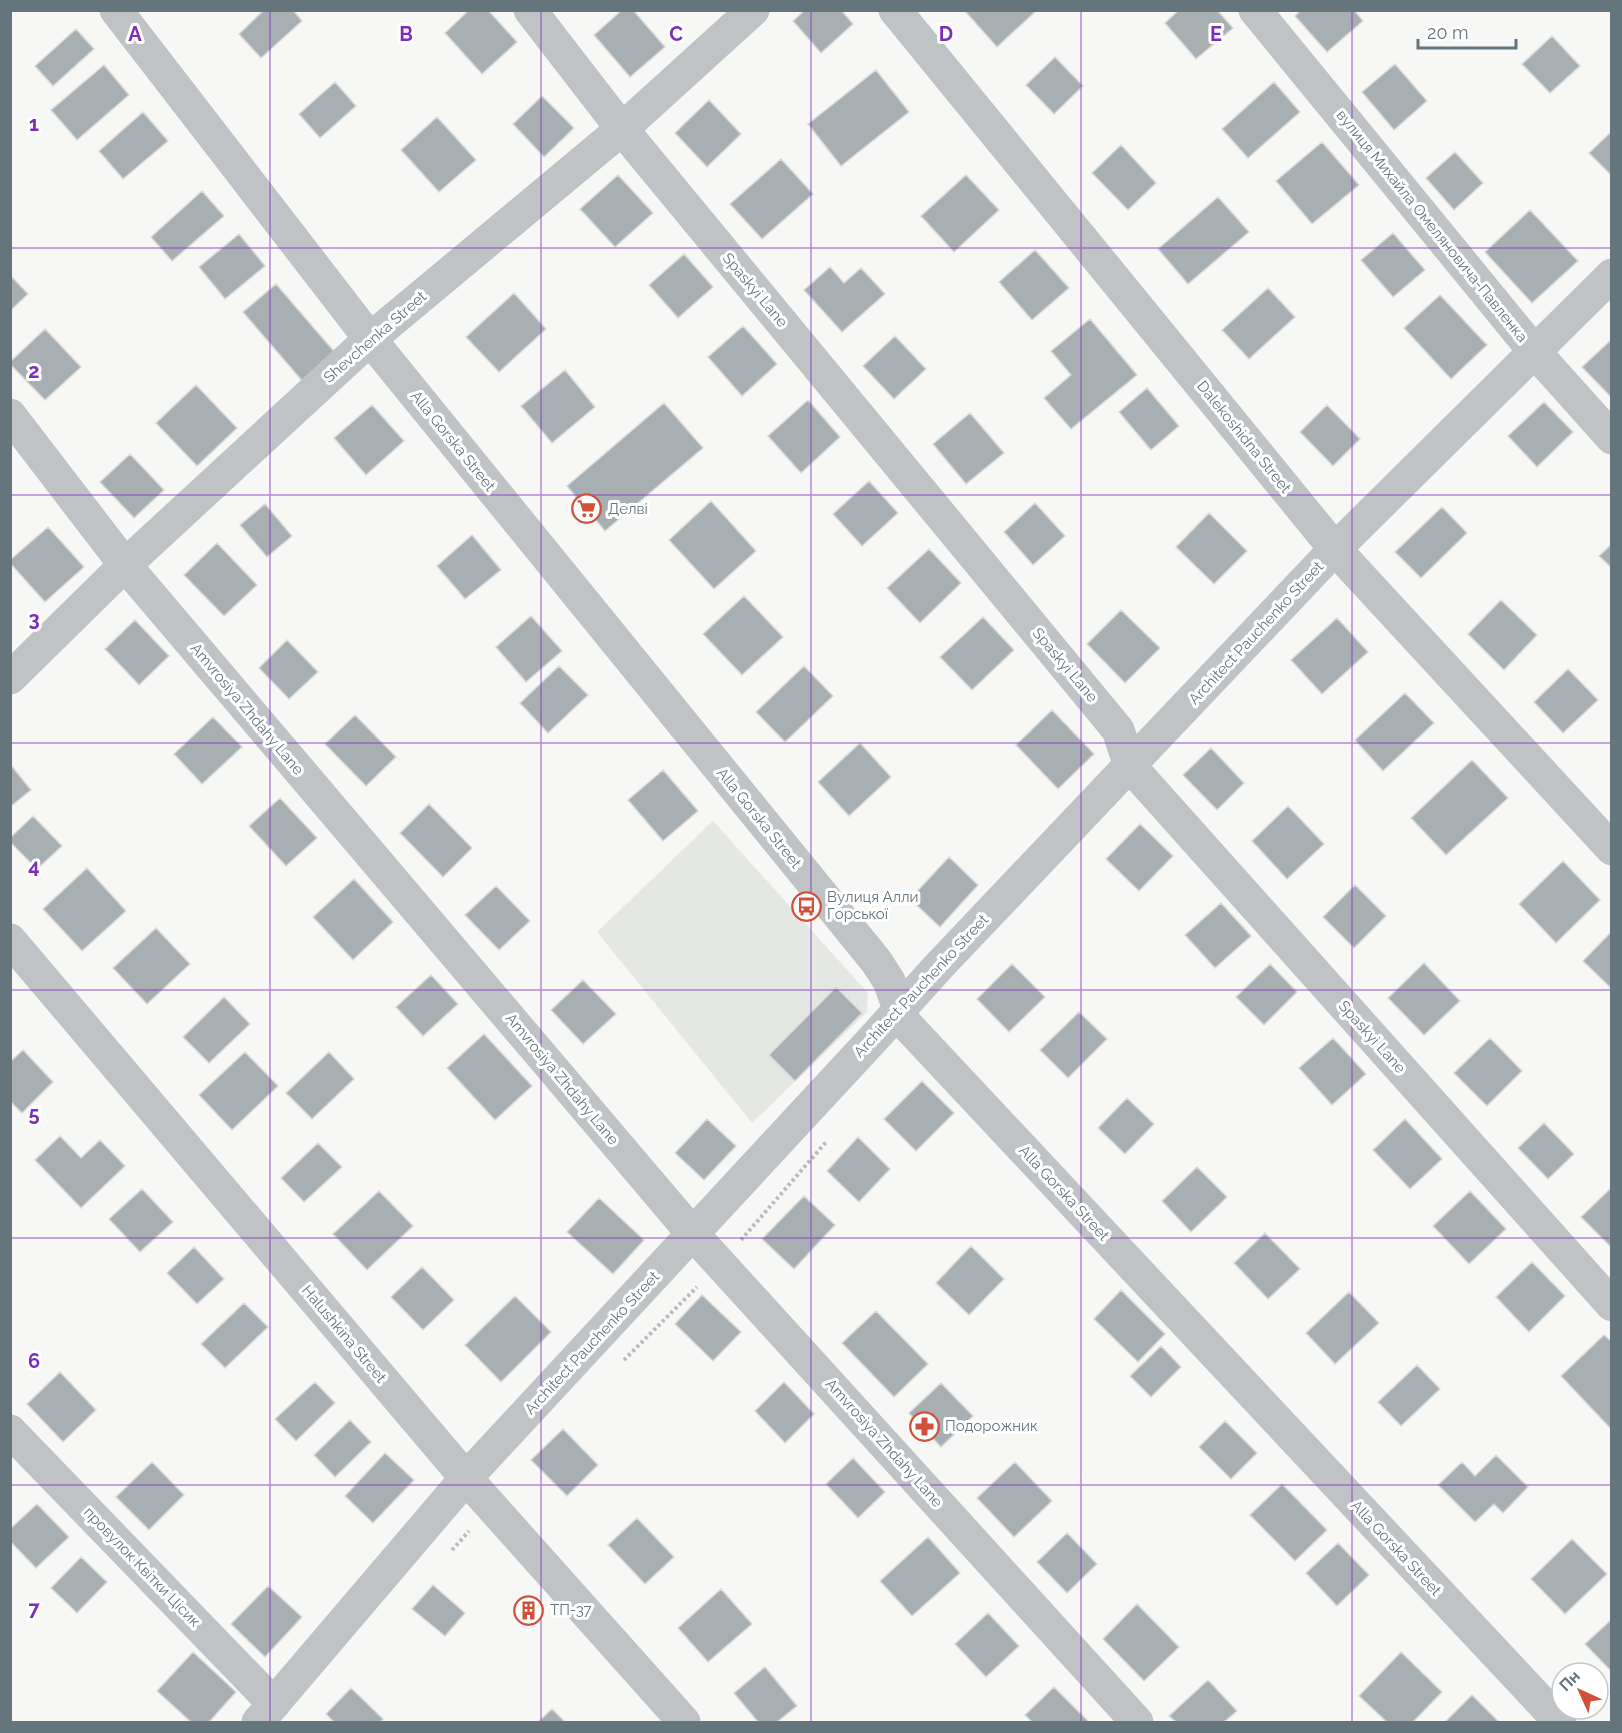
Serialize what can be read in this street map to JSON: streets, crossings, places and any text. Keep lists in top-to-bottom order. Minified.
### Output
{"streets":{"street":["вулиця Михайла Омеляновича-Павленка","Spaskyi Lane","Shevchenka Street","Dalekoshidna Street","Alla Gorska Street","Architect Pauchenko Street","Amvrosiya Zhdahy Lane","Halushkina Street","провулок Квітки Цісик"]},"crossings":[["вулиця Михайла Омеляновича-Павленка","Architect Pauchenko Street"],["Spaskyi Lane","Shevchenka Street"],["Spaskyi Lane","Architect Pauchenko Street"],["Shevchenka Street","Alla Gorska Street"],["Shevchenka Street","Amvrosiya Zhdahy Lane"],["Dalekoshidna Street","Architect Pauchenko Street"],["Alla Gorska Street","Architect Pauchenko Street"],["Architect Pauchenko Street","Amvrosiya Zhdahy Lane"],["Architect Pauchenko Street","Halushkina Street"],["Architect Pauchenko Street","провулок Квітки Цісик"]],"places":{"supermarket":["Делві"],"bus stop":["Вулиця Алли Горської"],"pharmacy":["Подорожник"],"building":["ТП-37"]},"scale_bar":"20 m","north":"top left","grid":{"columns":["A","B","C","D","E"],"rows":["1","2","3","4","5","6","7"]}}
